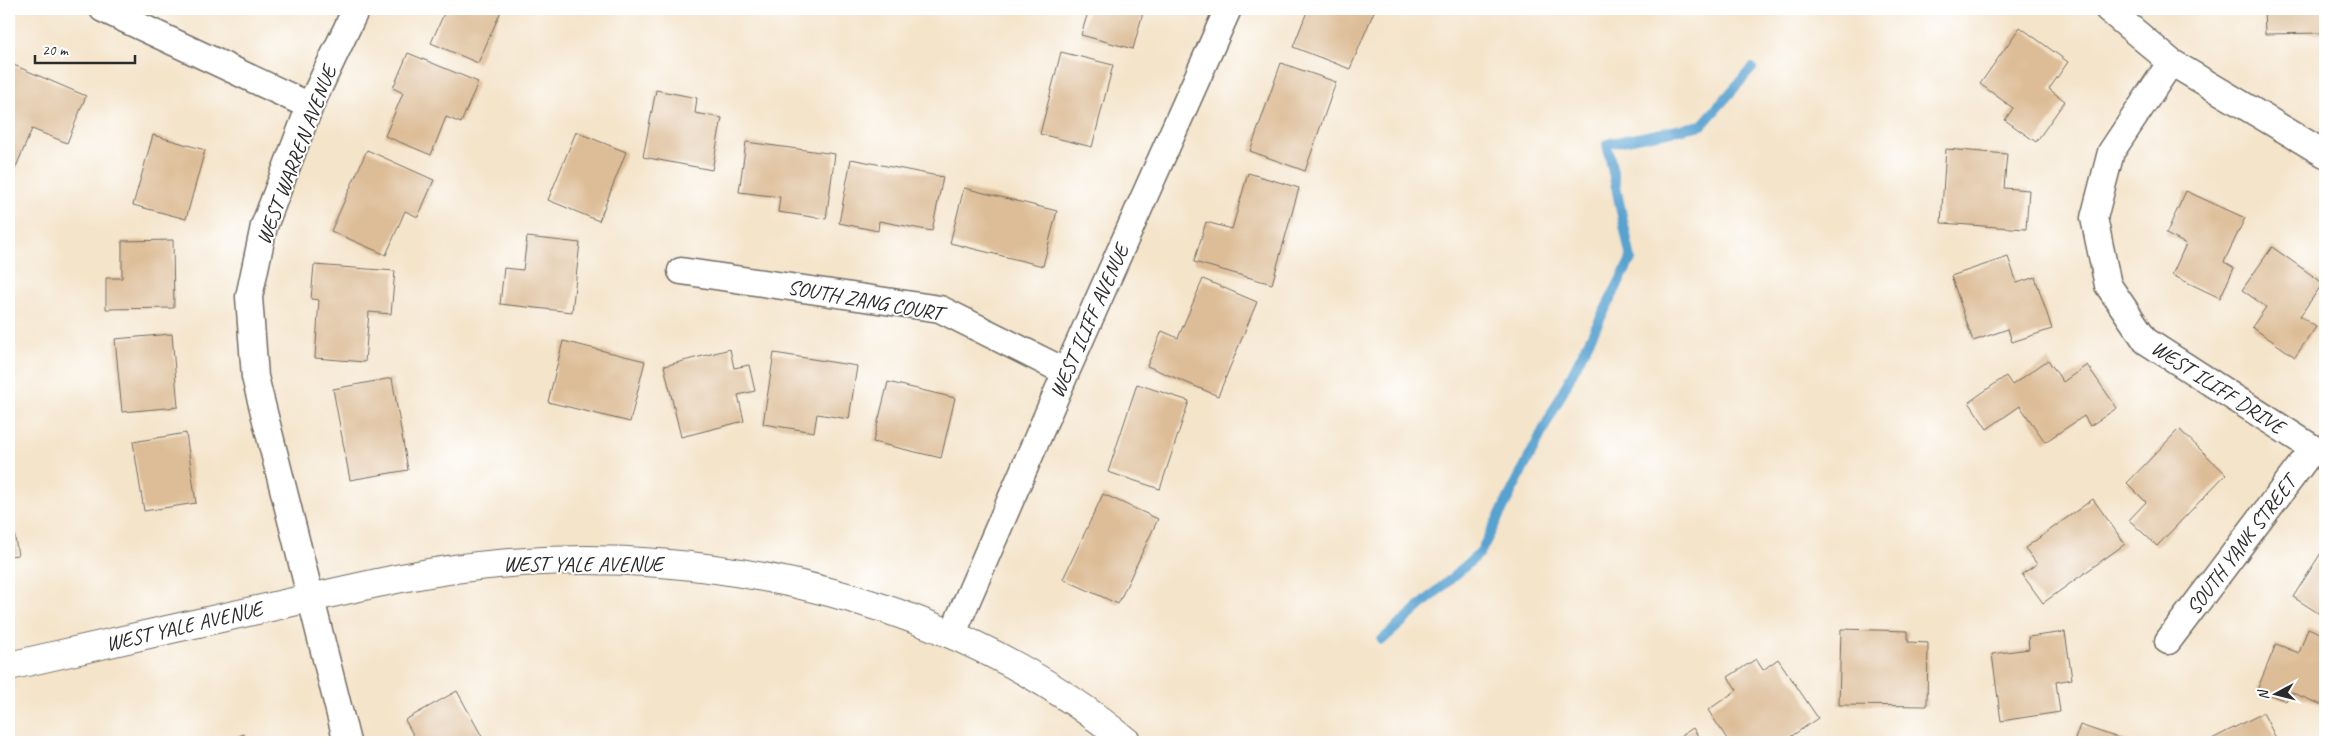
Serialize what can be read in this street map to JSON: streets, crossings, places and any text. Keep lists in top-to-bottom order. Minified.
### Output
{"streets":{"street":["WEST WARREN AVENUE","SOUTH ZANG COURT","WEST ILIFF AVENUE","WEST ILIFF DRIVE","SOUTH YANK STREET","WEST YALE AVENUE"]},"crossings":[["WEST WARREN AVENUE","WEST YALE AVENUE"],["SOUTH ZANG COURT","WEST ILIFF AVENUE"],["WEST ILIFF AVENUE","WEST YALE AVENUE"],["WEST ILIFF DRIVE","SOUTH YANK STREET"]],"scale_bar":"20 m","north":"left"}
